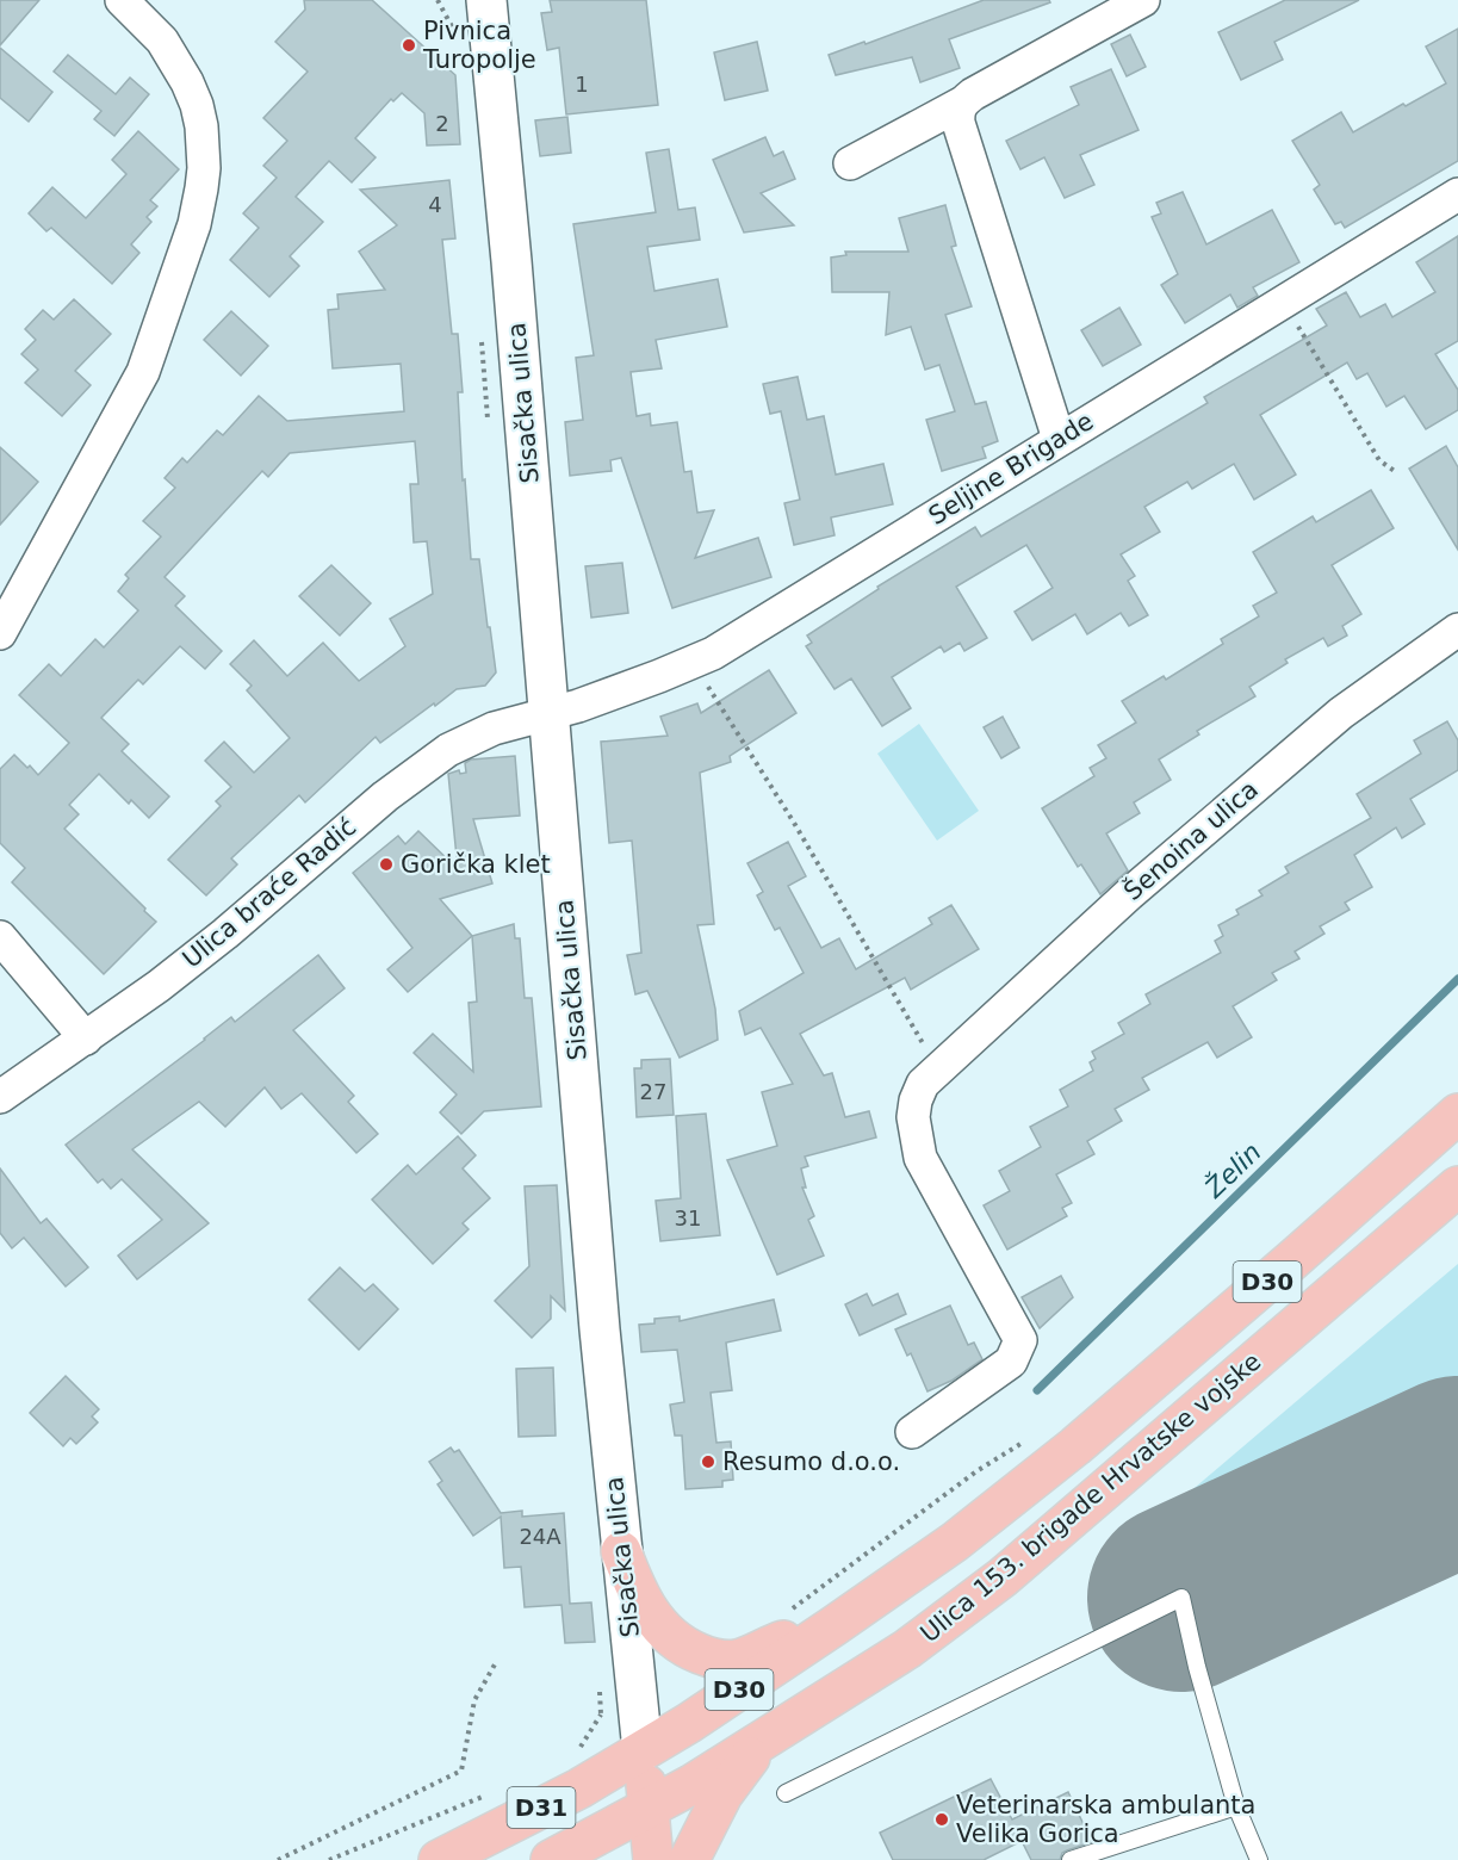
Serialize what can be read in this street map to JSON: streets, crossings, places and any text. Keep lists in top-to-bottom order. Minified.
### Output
{"streets":{"main road":["Sisačka ulica","D30","Ulica 153. brigade Hrvatske vojske","D31"],"street":["Seljine Brigade","Šenoina ulica","Ulica braće Radić"]},"crossings":[["Sisačka ulica","Seljine Brigade"],["Sisačka ulica","Ulica braće Radić"],["Sisačka ulica","Ulica 153. brigade Hrvatske vojske"],["Seljine Brigade","Ulica braće Radić"]],"water":["Želin"],"places":["Pivnica Turopolje","Gorička klet","Resumo d.o.o.","Veterinarska ambulanta Velika Gorica"],"house_numbers":["1","2","4","27","31","24A"]}
